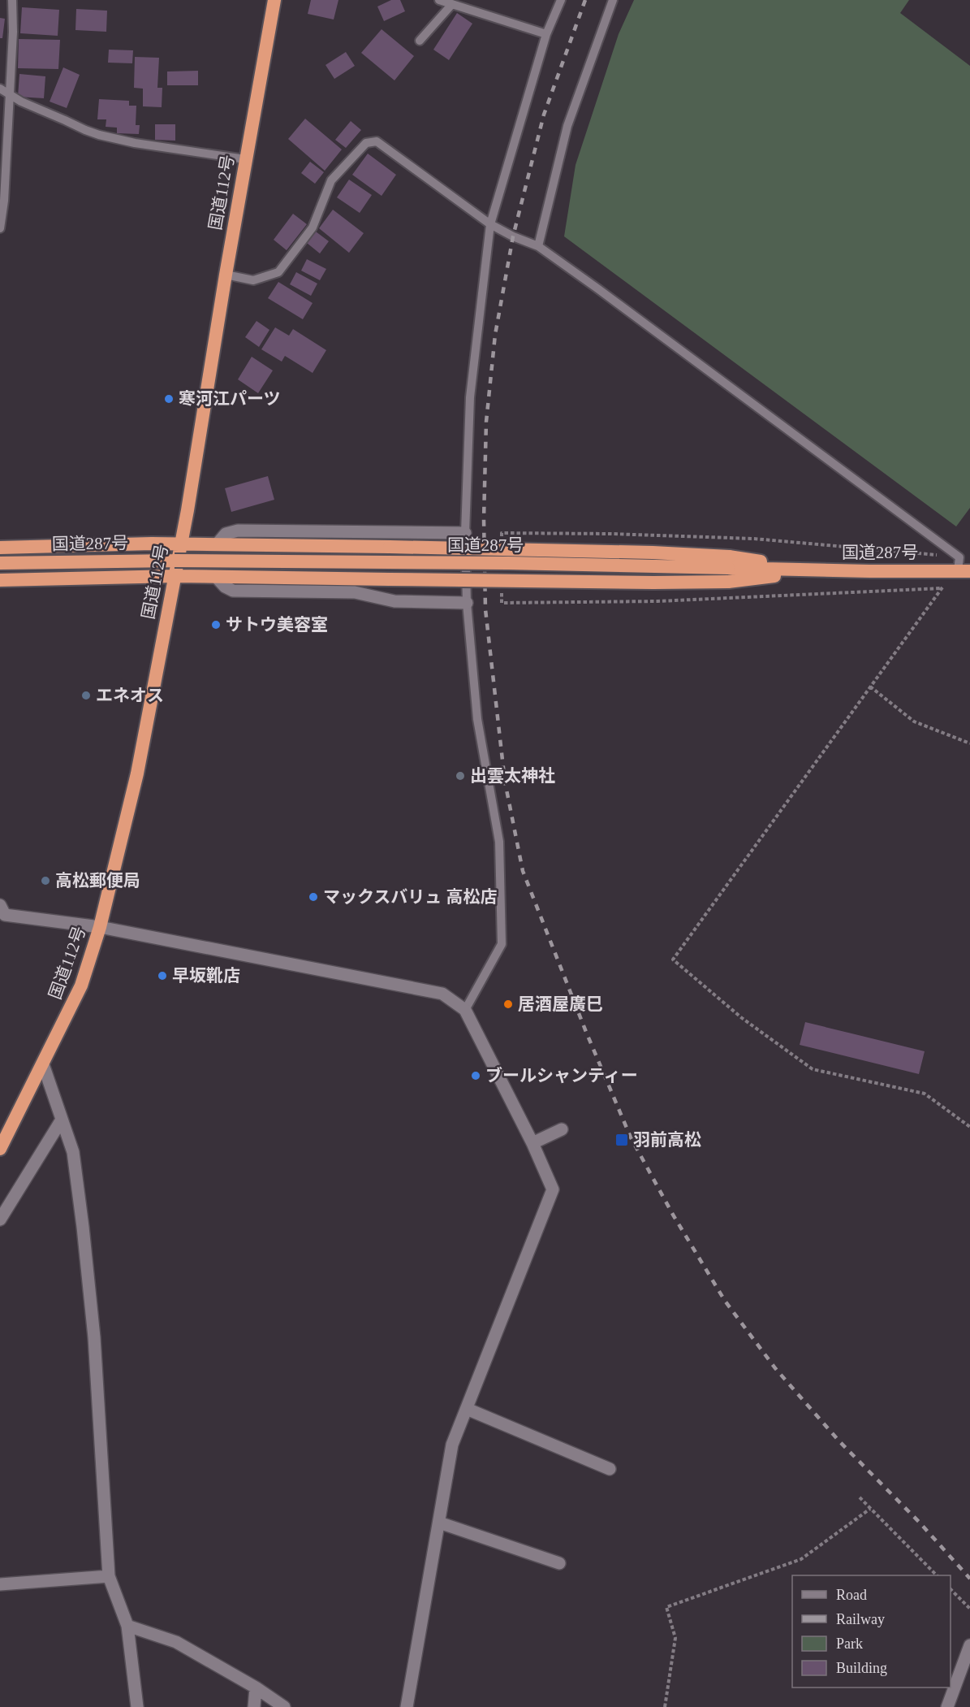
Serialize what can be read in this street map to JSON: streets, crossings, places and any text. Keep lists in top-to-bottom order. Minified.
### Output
{"streets":{"highway":["国道112号","国道287号"]},"places":{"other":["寒河江パーツ","サトウ美容室","エネオス","出雲太神社","高松郵便局","マックスバリュ 高松店","早坂靴店","居酒屋廣巳","ブールシャンティー"],"transit":["羽前高松"]},"legend":["Road","Railway","Park","Building"]}
